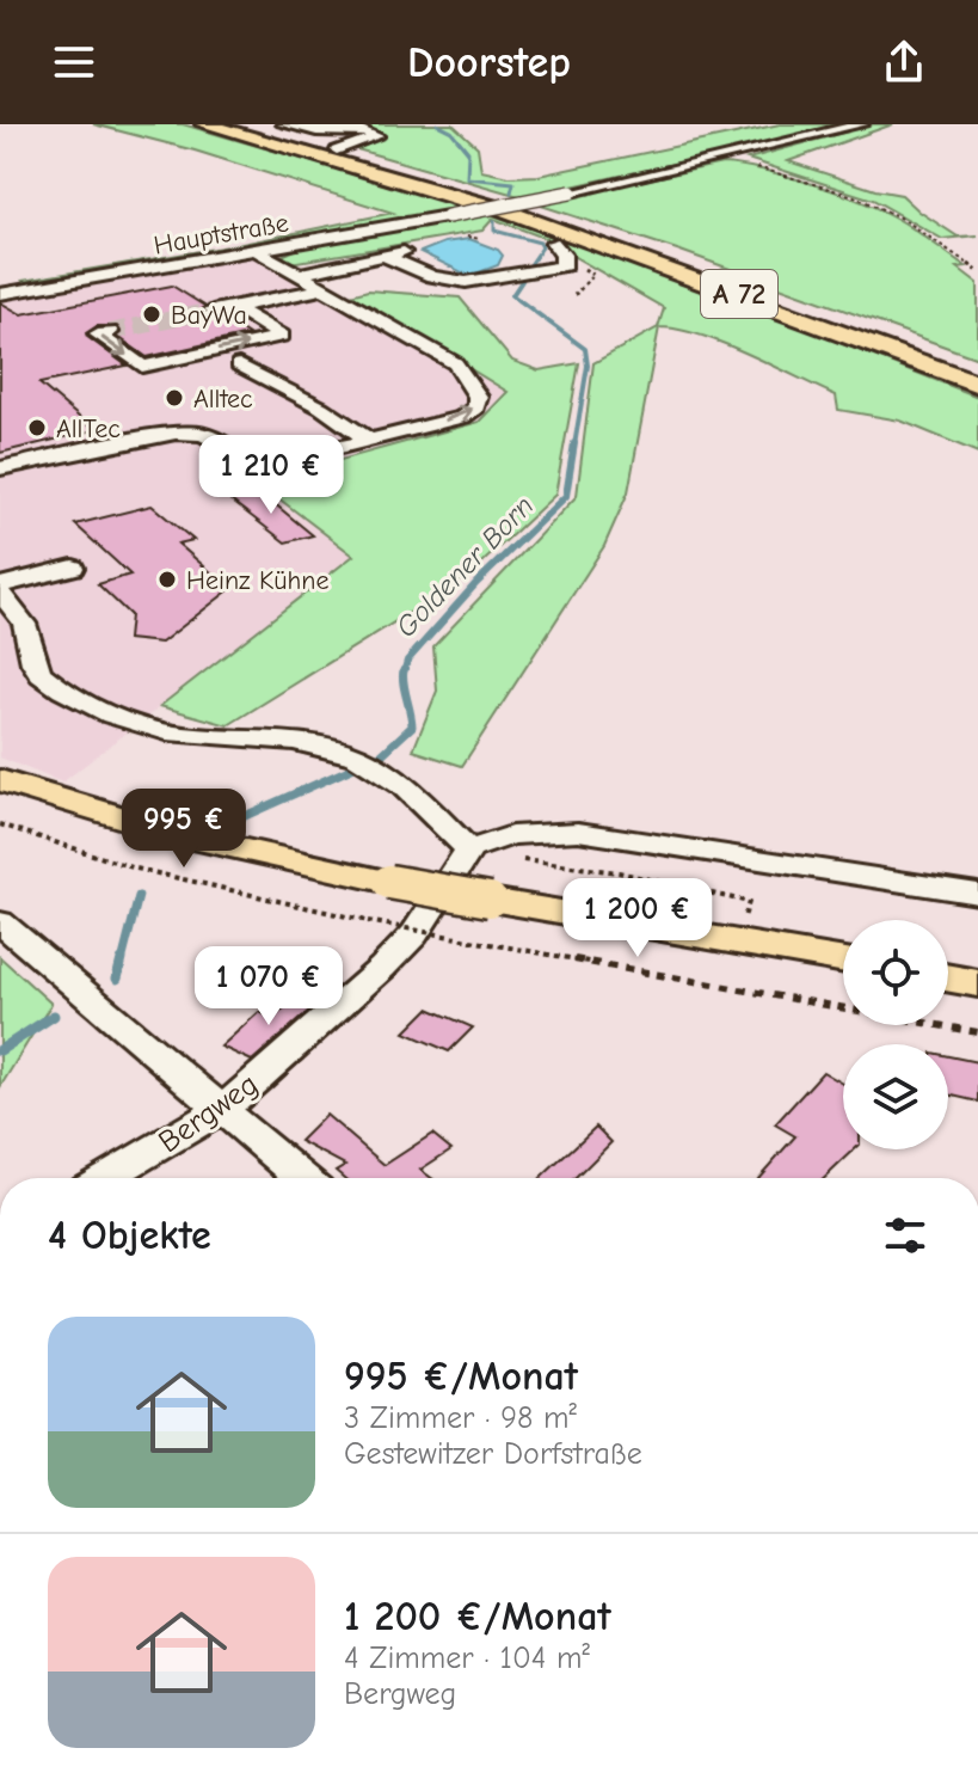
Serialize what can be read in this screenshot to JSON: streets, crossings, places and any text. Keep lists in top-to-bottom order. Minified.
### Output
{"streets":{"highway":["A 72"],"street":["Hauptstraße","Bergweg"]},"water":["Goldener Born"],"places":["BayWa","Alltec","AllTec","Heinz Kühne"],"page":{"header":"Doorstep","price":["1 210 €","995 €","1 200 €","1 070 €"],"heading":"4 Objekte","list":[{"name":"995 €/Monat","note":"3 Zimmer · 98 m² · Gestewitzer Dorfstraße"},{"name":"1 200 €/Monat","note":"4 Zimmer · 104 m² · Bergweg"}]}}
